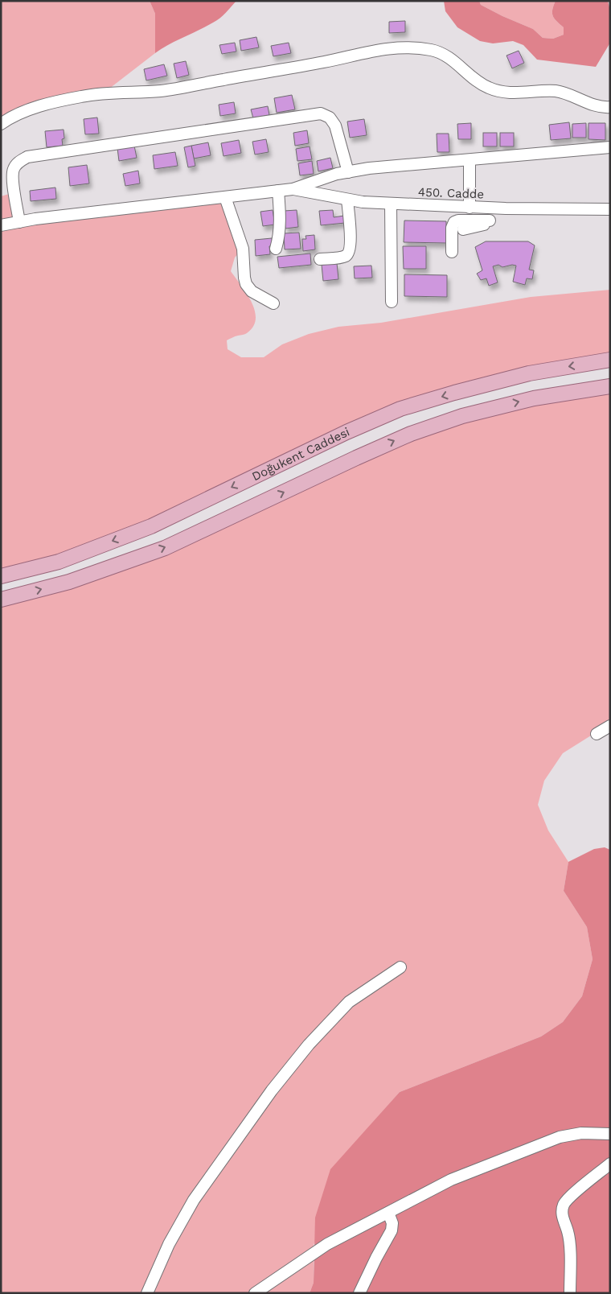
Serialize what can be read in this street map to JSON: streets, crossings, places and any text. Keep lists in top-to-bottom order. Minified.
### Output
{"streets":{"main road":["Doğukent Caddesi"],"street":["450. Cadde"]}}
